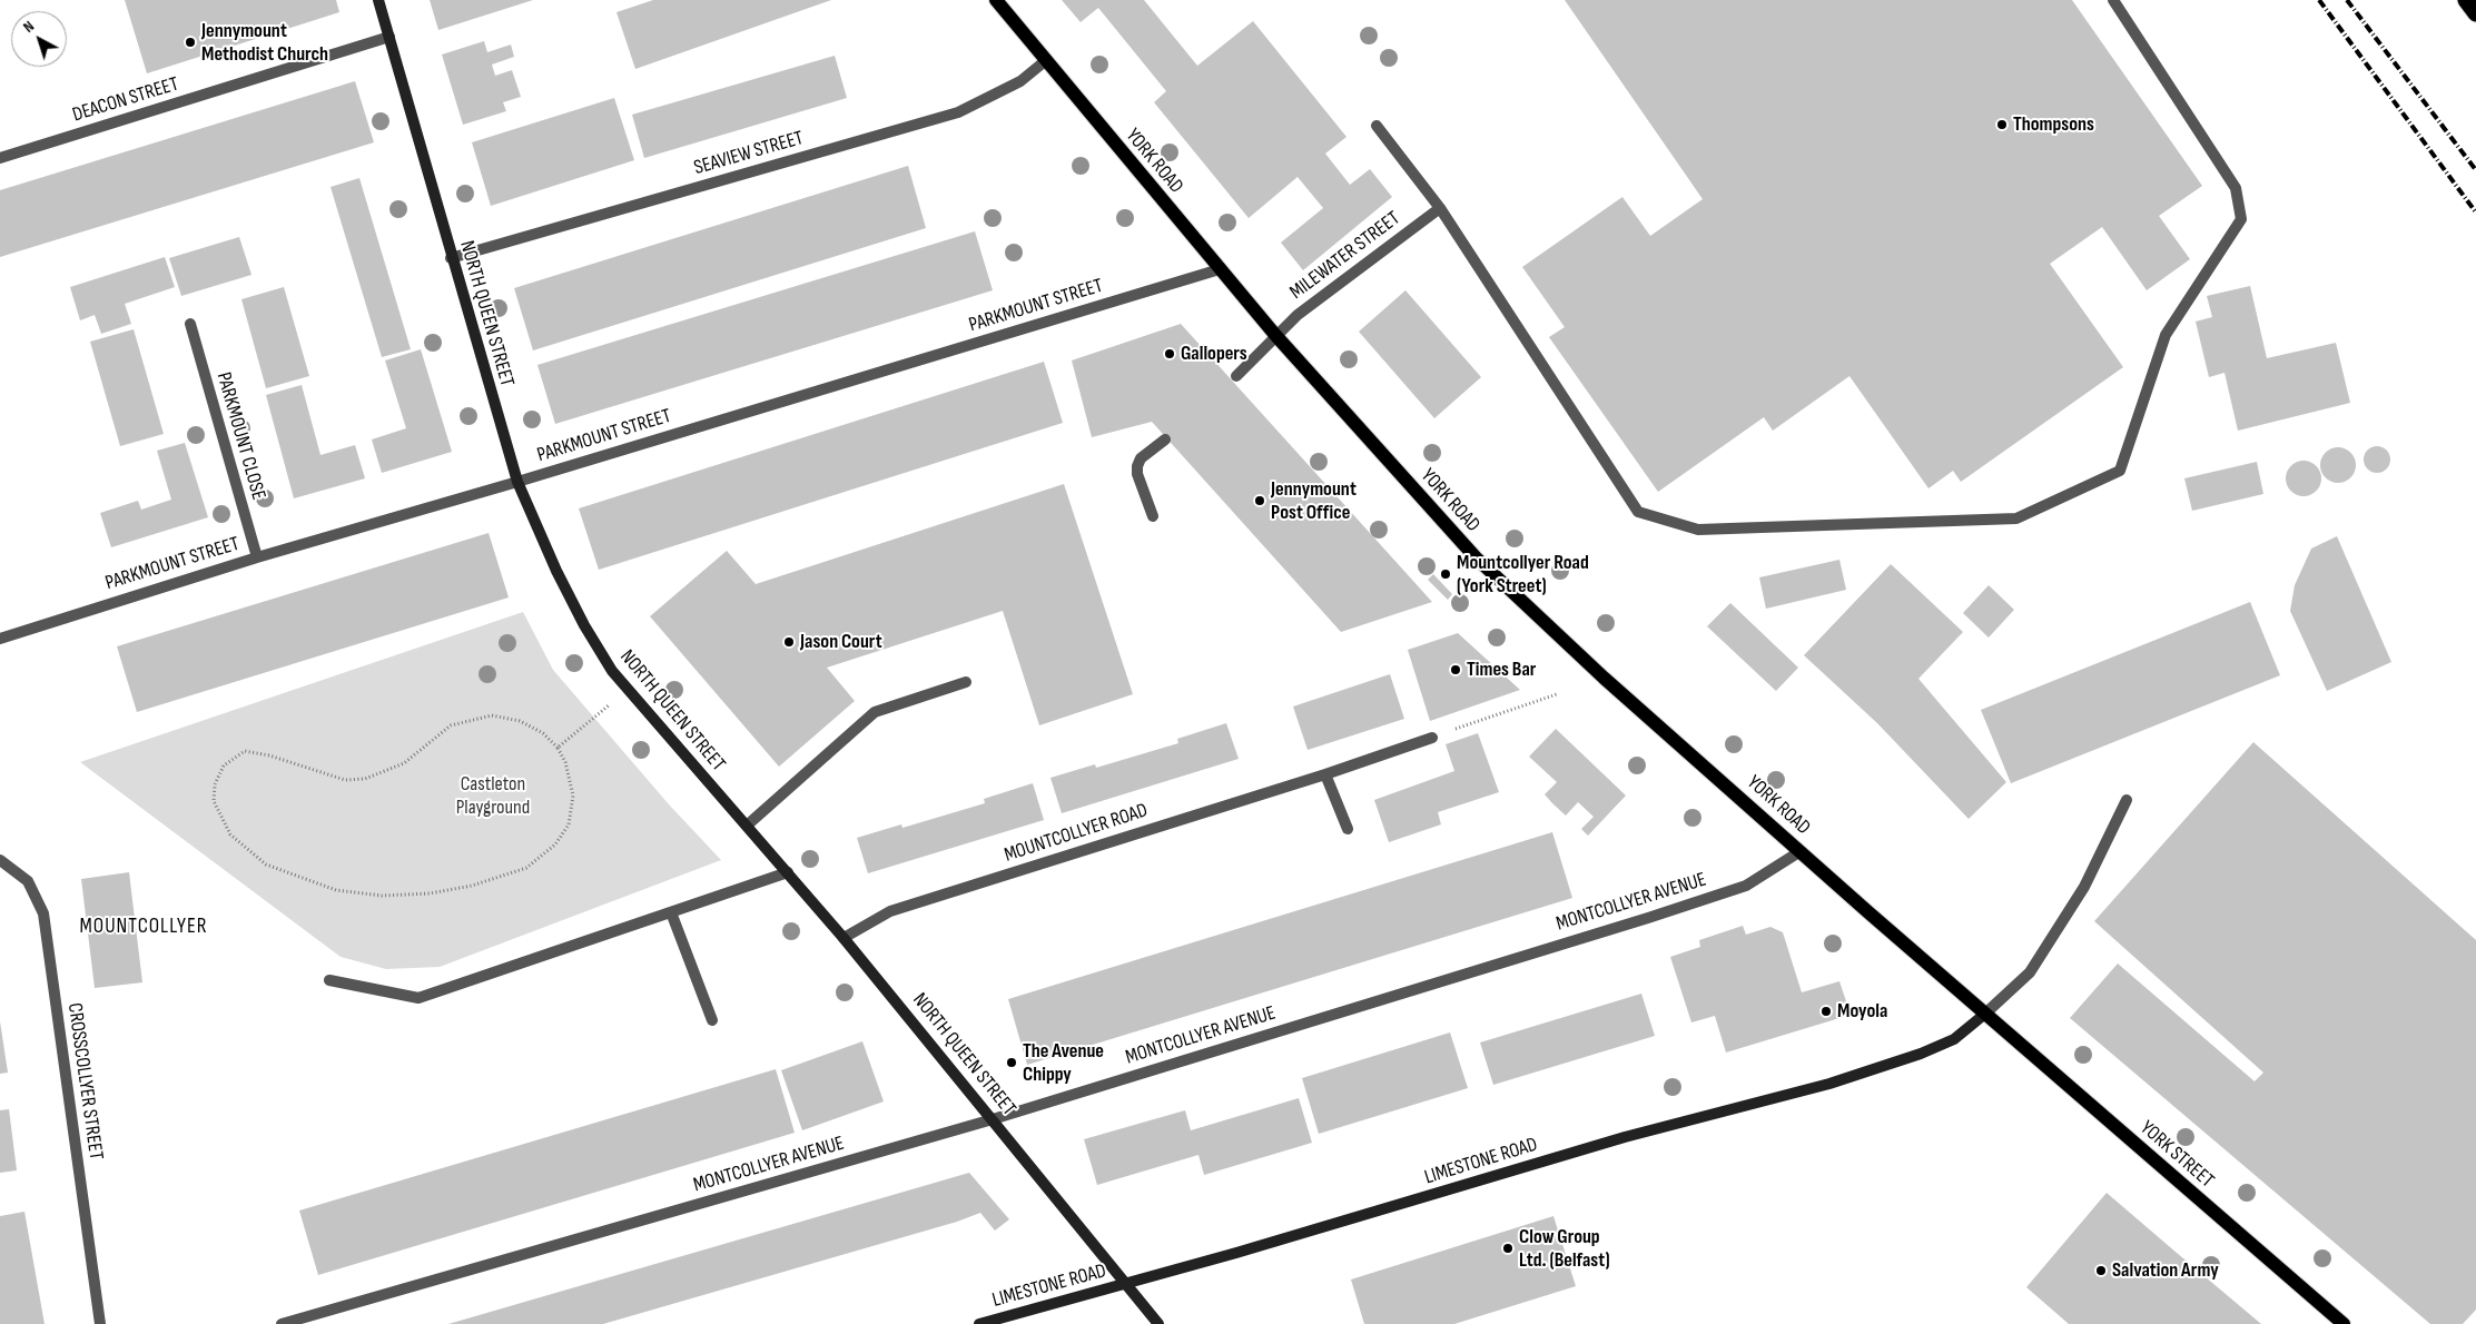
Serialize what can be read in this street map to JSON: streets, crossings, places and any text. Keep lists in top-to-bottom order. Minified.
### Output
{"streets":{"main road":["YORK ROAD","NORTH QUEEN STREET","YORK STREET","LIMESTONE ROAD"],"street":["DEACON STREET","SEAVIEW STREET","MILEWATER STREET","PARKMOUNT STREET","PARKMOUNT CLOSE","MOUNTCOLLYER ROAD","MONTCOLLYER AVENUE","CROSSCOLLYER STREET"]},"crossings":[["DEACON STREET","NORTH QUEEN STREET"],["SEAVIEW STREET","YORK ROAD"],["SEAVIEW STREET","NORTH QUEEN STREET"],["YORK ROAD","MILEWATER STREET"],["YORK ROAD","PARKMOUNT STREET"],["YORK ROAD","MONTCOLLYER AVENUE"],["YORK ROAD","YORK STREET"],["YORK ROAD","LIMESTONE ROAD"],["PARKMOUNT STREET","NORTH QUEEN STREET"],["PARKMOUNT STREET","PARKMOUNT CLOSE"],["NORTH QUEEN STREET","MOUNTCOLLYER ROAD"],["NORTH QUEEN STREET","MONTCOLLYER AVENUE"],["NORTH QUEEN STREET","LIMESTONE ROAD"],["YORK STREET","LIMESTONE ROAD"]],"districts":["MOUNTCOLLYER"],"parks":["Castleton Playground"],"places":["Jennymount Methodist Church","Thompsons","Gallopers","Jennymount Post Office","Mountcollyer Road (York Street)","Jason Court","Times Bar","Moyola","The Avenue Chippy","Clow Group Ltd. (Belfast)","Salvation Army"],"north":"top left"}
